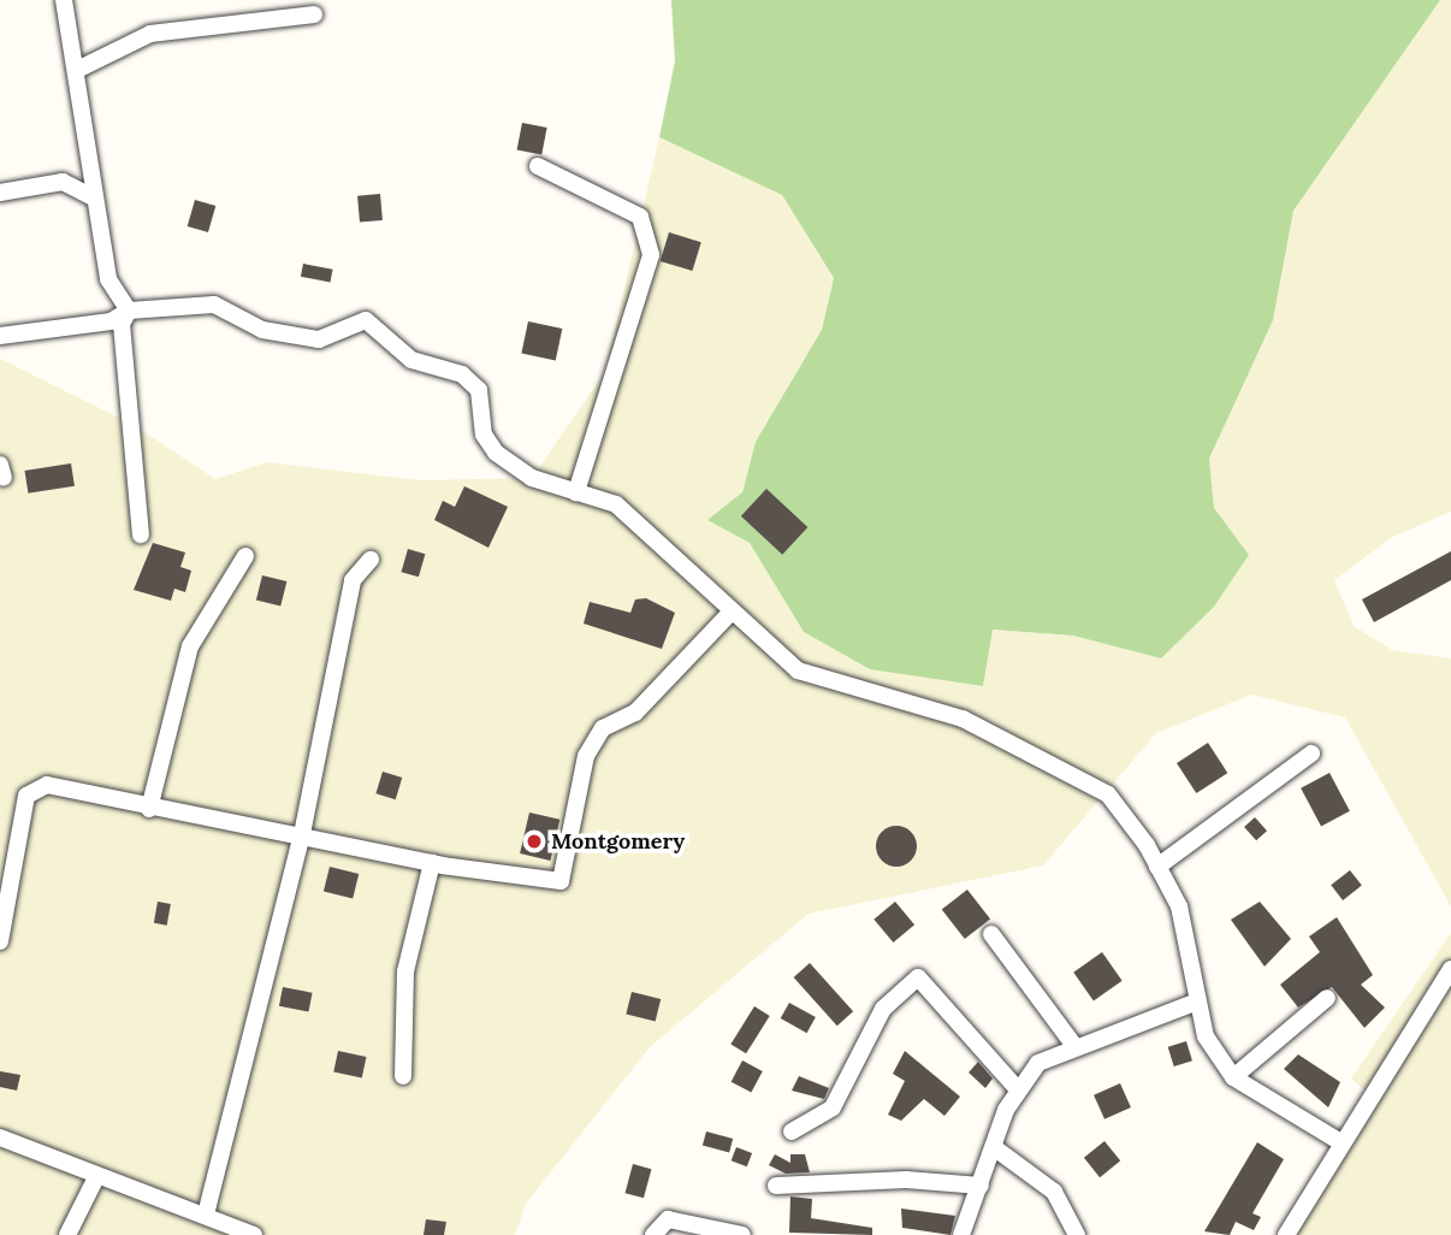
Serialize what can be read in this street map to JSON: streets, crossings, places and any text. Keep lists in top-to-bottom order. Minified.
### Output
{"places":["Montgomery"]}
